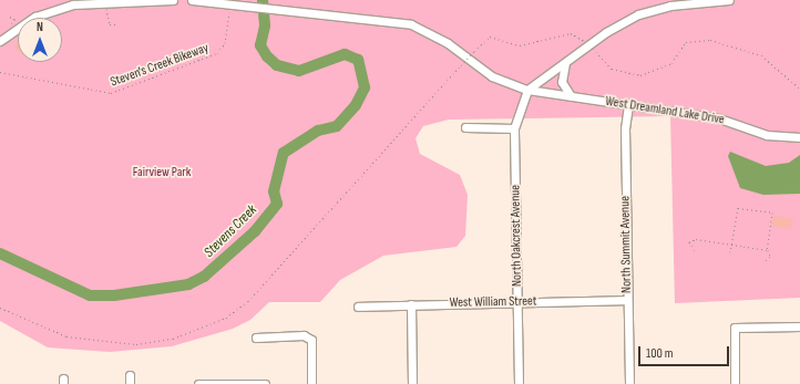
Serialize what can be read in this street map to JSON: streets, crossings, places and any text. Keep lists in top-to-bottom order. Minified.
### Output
{"streets":{"street":["West Dreamland Lake Drive","North Oakcrest Avenue","North Summit Avenue","West William Street"],"path":["Steven's Creek Bikeway"]},"crossings":[["Steven's Creek Bikeway","West Dreamland Lake Drive"],["West Dreamland Lake Drive","North Oakcrest Avenue"],["West Dreamland Lake Drive","North Summit Avenue"],["North Oakcrest Avenue","West William Street"],["North Summit Avenue","West William Street"]],"water":["Stevens Creek"],"parks":["Fairview Park"],"scale_bar":"100 m","north":"top"}
